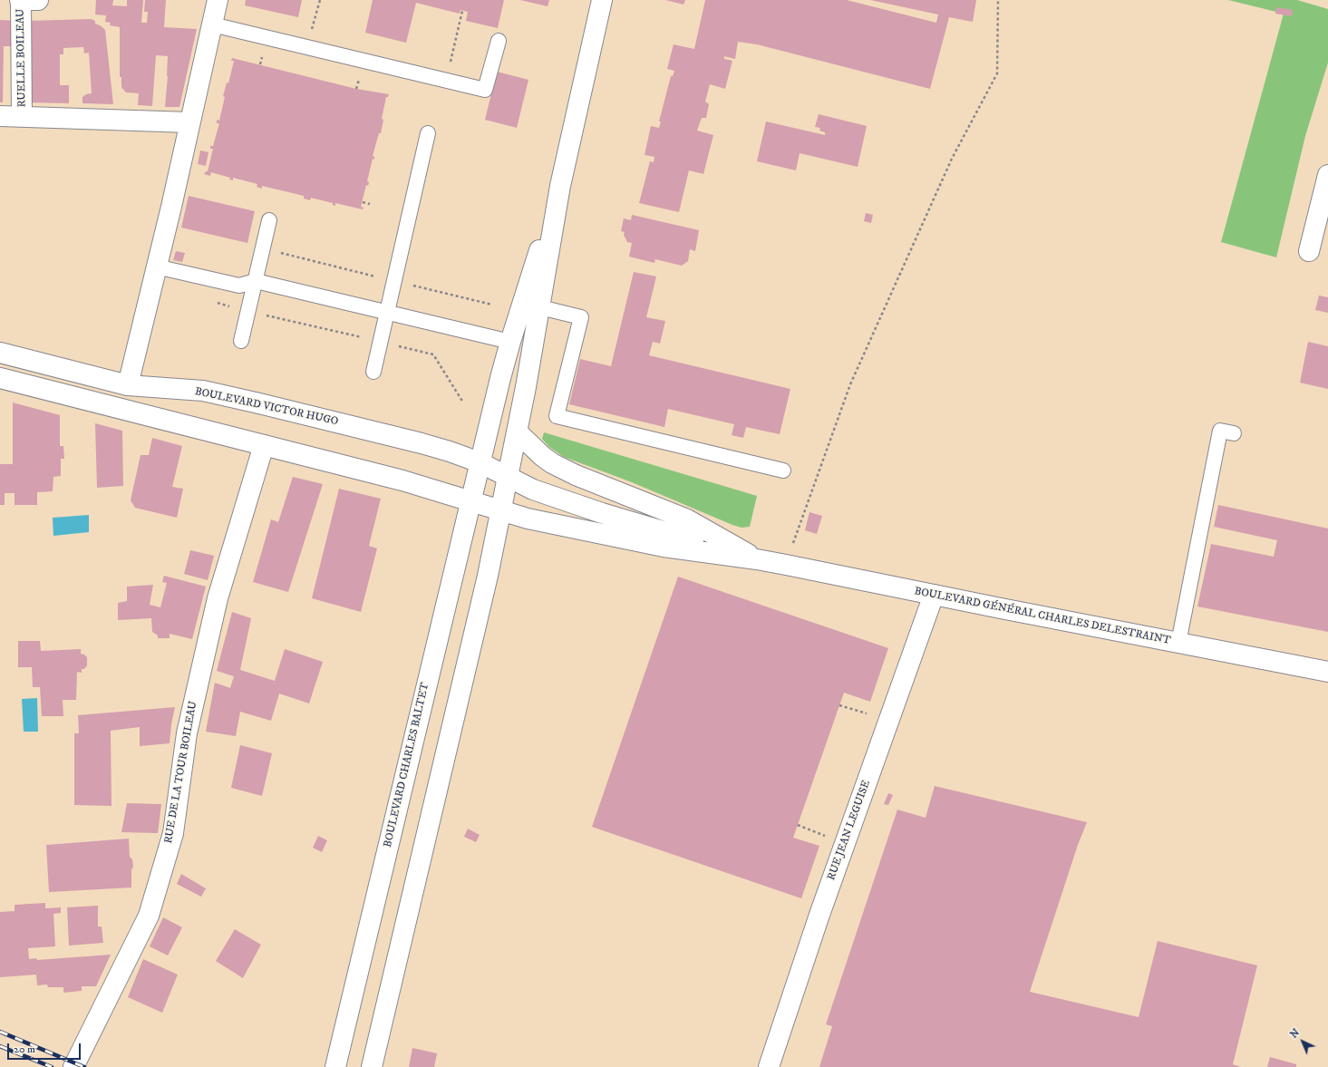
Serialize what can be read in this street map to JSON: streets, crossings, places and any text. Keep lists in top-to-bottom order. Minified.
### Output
{"streets":{"street":["RUELLE BOILEAU","BOULEVARD VICTOR HUGO","BOULEVARD GÉNÉRAL CHARLES DELESTRAINT","BOULEVARD CHARLES BALTET","RUE DE LA TOUR BOILEAU","RUE JEAN LEGUISE"]},"crossings":[["BOULEVARD VICTOR HUGO","BOULEVARD GÉNÉRAL CHARLES DELESTRAINT"],["BOULEVARD VICTOR HUGO","BOULEVARD CHARLES BALTET"],["BOULEVARD GÉNÉRAL CHARLES DELESTRAINT","BOULEVARD CHARLES BALTET"],["BOULEVARD GÉNÉRAL CHARLES DELESTRAINT","RUE JEAN LEGUISE"]],"scale_bar":"20 m","north":"top left"}
